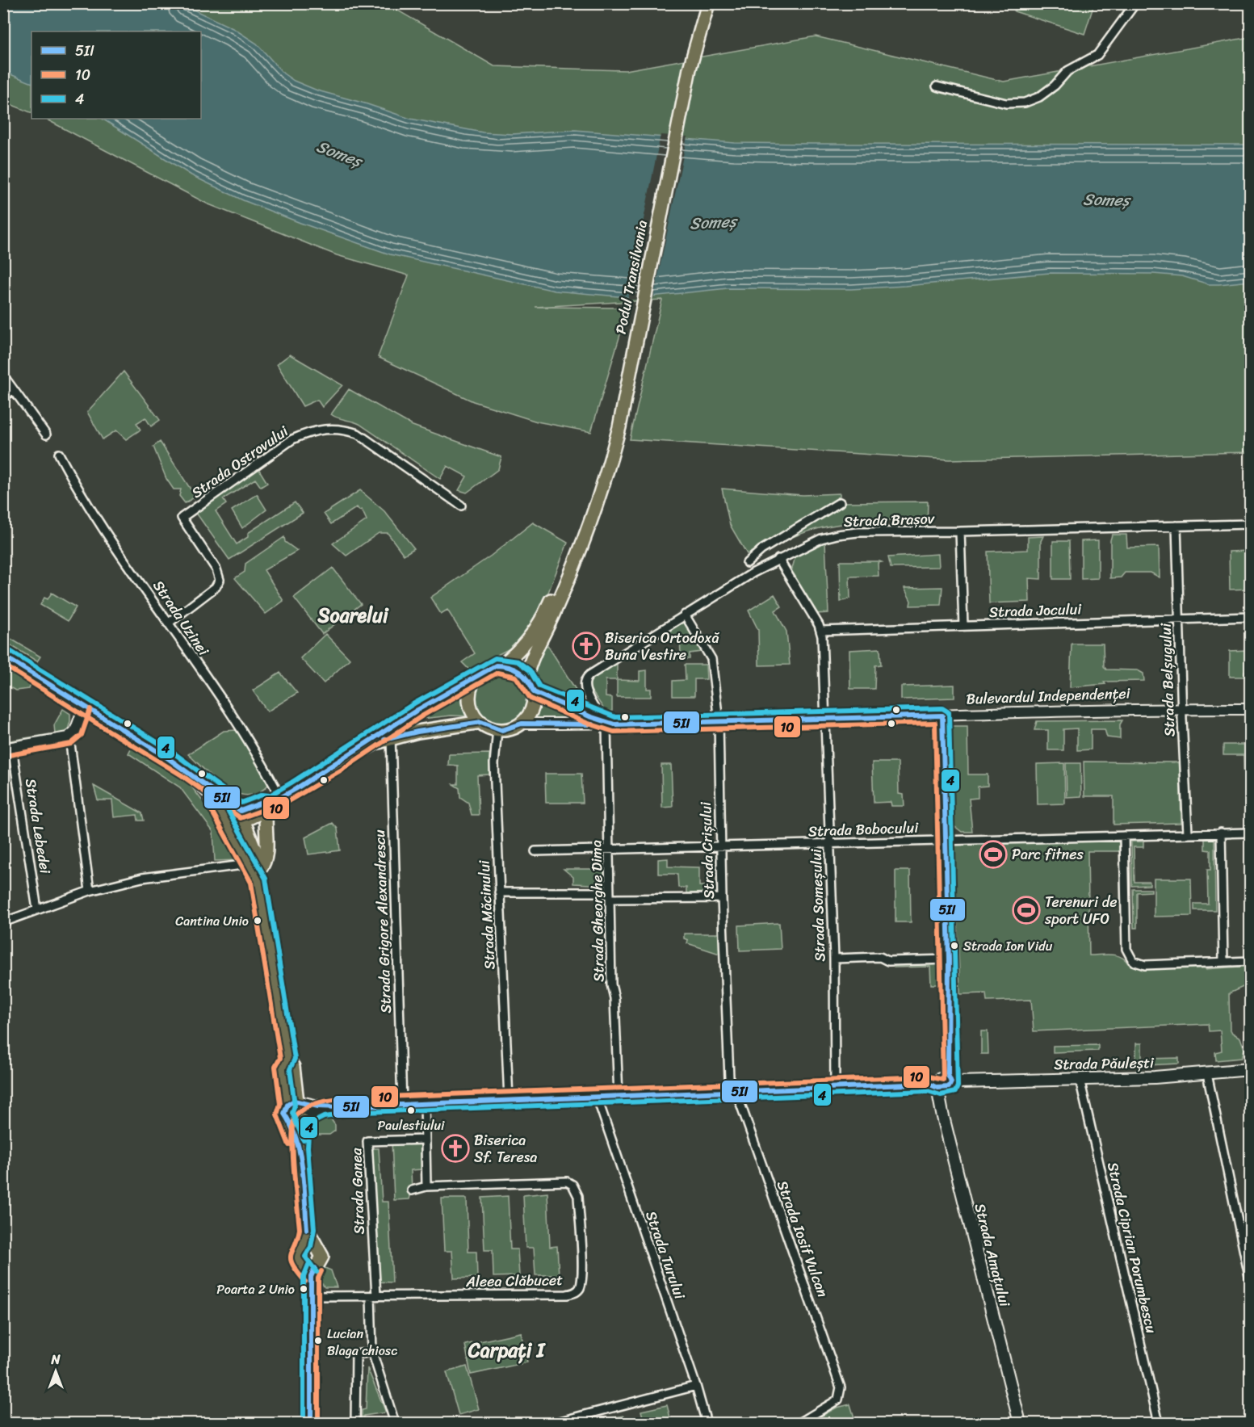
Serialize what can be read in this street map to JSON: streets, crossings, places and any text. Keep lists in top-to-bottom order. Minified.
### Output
{"streets":{"main road":["Podul Transilvania","Bulevardul Independenței","Strada Păulești","Strada Amațului"],"street":["Strada Ostrovului","Strada Brașov","Strada Jocului","Strada Uzinei","Strada Belșugului","Strada Lebedei","Strada Bobocului","Strada Crișului","Strada Someșului","Strada Gheorghe Dima","Strada Măcinului","Strada Grigore Alexandrescu","Strada Ganea","Strada Iosif Vulcan","Strada Ciprian Porumbescu","Strada Turului","Aleea Clăbucet"]},"crossings":[["Strada Ostrovului","Strada Uzinei"],["Strada Brașov","Strada Belșugului"],["Strada Brașov","Bulevardul Independenței"],["Strada Brașov","Strada Crișului"],["Strada Brașov","Strada Someșului"],["Strada Brașov","Strada Gheorghe Dima"],["Strada Jocului","Strada Belșugului"],["Strada Jocului","Strada Someșului"],["Strada Belșugului","Bulevardul Independenței"],["Strada Belșugului","Strada Bobocului"],["Bulevardul Independenței","Strada Crișului"],["Bulevardul Independenței","Strada Someșului"],["Bulevardul Independenței","Strada Gheorghe Dima"],["Bulevardul Independenței","Strada Măcinului"],["Strada Bobocului","Strada Crișului"],["Strada Bobocului","Strada Someșului"],["Strada Bobocului","Strada Gheorghe Dima"],["Strada Crișului","Strada Păulești"],["Strada Crișului","Strada Iosif Vulcan"],["Strada Someșului","Strada Păulești"],["Strada Gheorghe Dima","Strada Păulești"],["Strada Măcinului","Strada Păulești"],["Strada Grigore Alexandrescu","Strada Păulești"],["Strada Păulești","Strada Iosif Vulcan"],["Strada Păulești","Strada Ciprian Porumbescu"],["Strada Păulești","Strada Turului"],["Strada Păulești","Strada Amațului"],["Strada Ganea","Aleea Clăbucet"]],"districts":["Soarelui","Carpați I"],"water":["Someș"],"places":{"church":["Biserica Ortodoxă Buna Vestire","Biserica Sf. Teresa"],"sports":["Parc fitnes","Terenuri de sport UFO"],"other":["Cantina Unio","Strada Ion Vidu","Paulestiului","Poarta 2 Unio","Lucian Blaga chiosc"]},"lines":["transit line 4","transit line 5II","transit line 10"],"legend":["5II","10","4"],"north":"top"}
